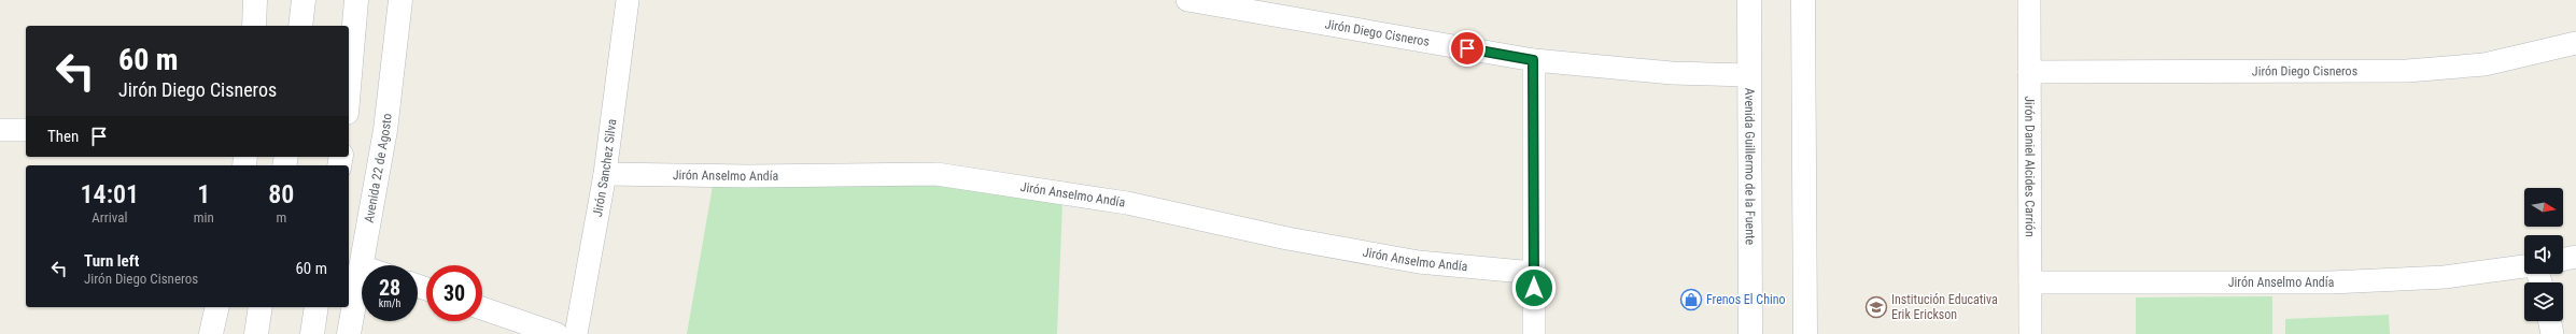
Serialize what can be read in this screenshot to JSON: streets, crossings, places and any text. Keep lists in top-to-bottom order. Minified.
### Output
{"streets":{"main road":["Avenida Guillermo de la Fuente","Avenida 22 de Agosto"],"street":["Jirón Diego Cisneros","Jirón Daniel Alcides Carrión","Jirón Sanchez Silva","Jirón Anselmo Andía"]},"crossings":[["Jirón Diego Cisneros","Avenida Guillermo de la Fuente"],["Jirón Diego Cisneros","Jirón Daniel Alcides Carrión"],["Jirón Daniel Alcides Carrión","Jirón Anselmo Andía"],["Jirón Sanchez Silva","Jirón Anselmo Andía"]],"places":{"shop":["Frenos El Chino"],"school or university":["Institución Educativa Erik Erickson"]},"north":"right","page":{"turn":["60 m","Jirón Diego Cisneros"],"then":"Then","eta":["14:01","Arrival","1","min","80","m"],"list":[{"name":"Turn left","note":"Jirón Diego Cisneros","value":"60 m"}],"speed":"28 km/h","limit":"30"}}
